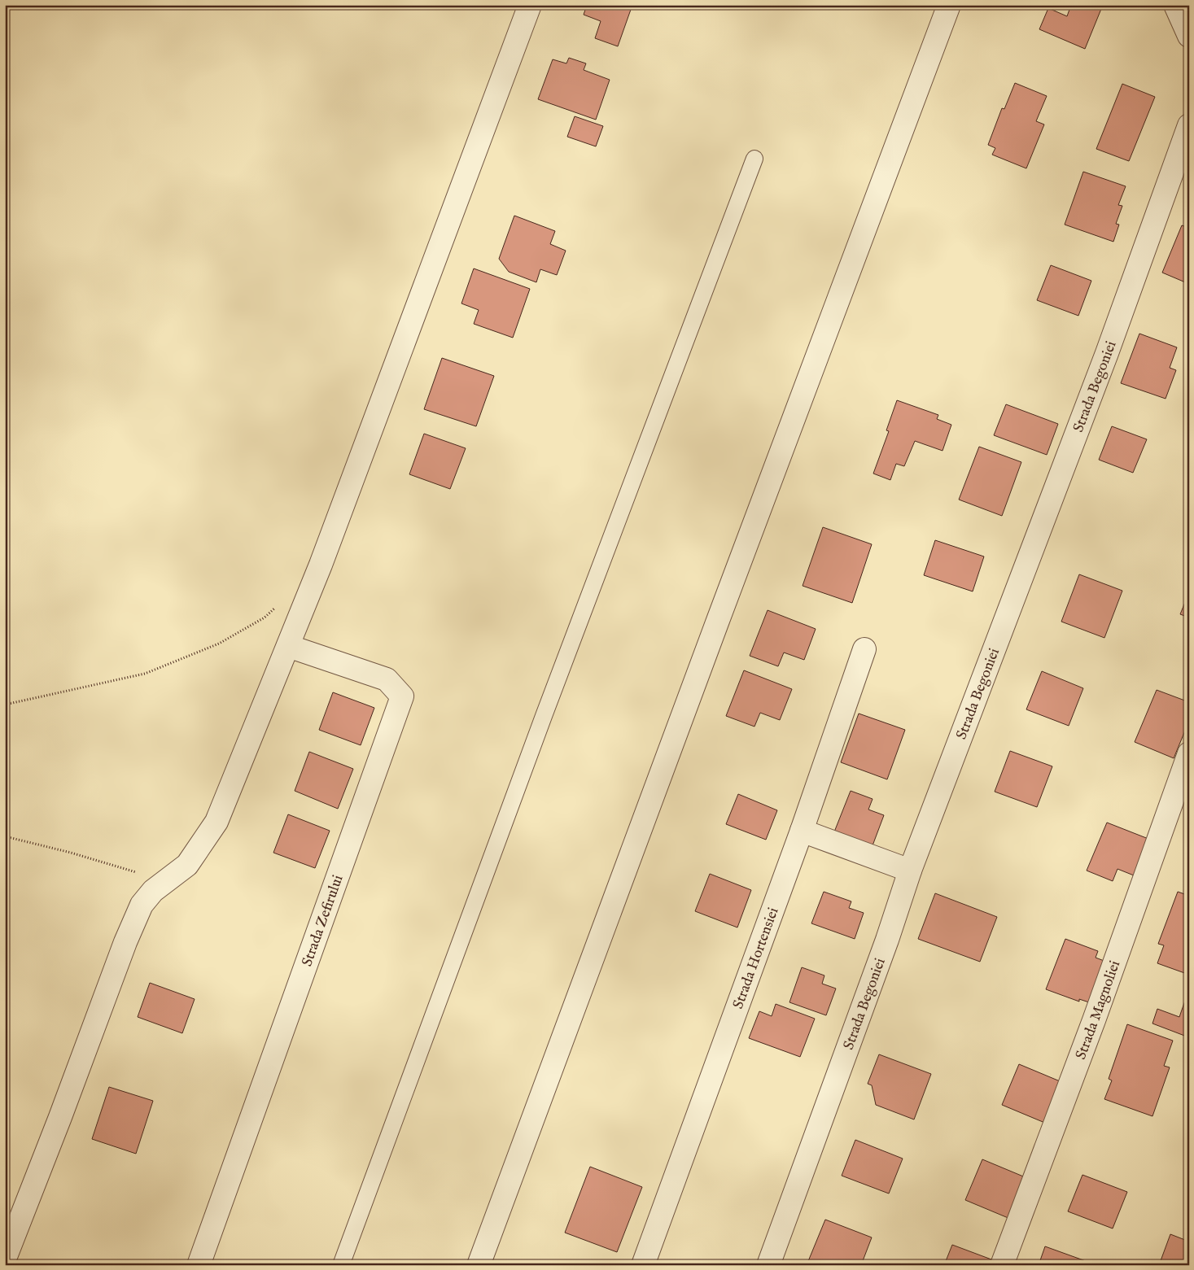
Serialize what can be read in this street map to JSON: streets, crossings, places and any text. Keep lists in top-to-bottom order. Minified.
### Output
{"streets":{"street":["Strada Begoniei","Strada Zefirului","Strada Hortensiei","Strada Magnoliei"]}}
